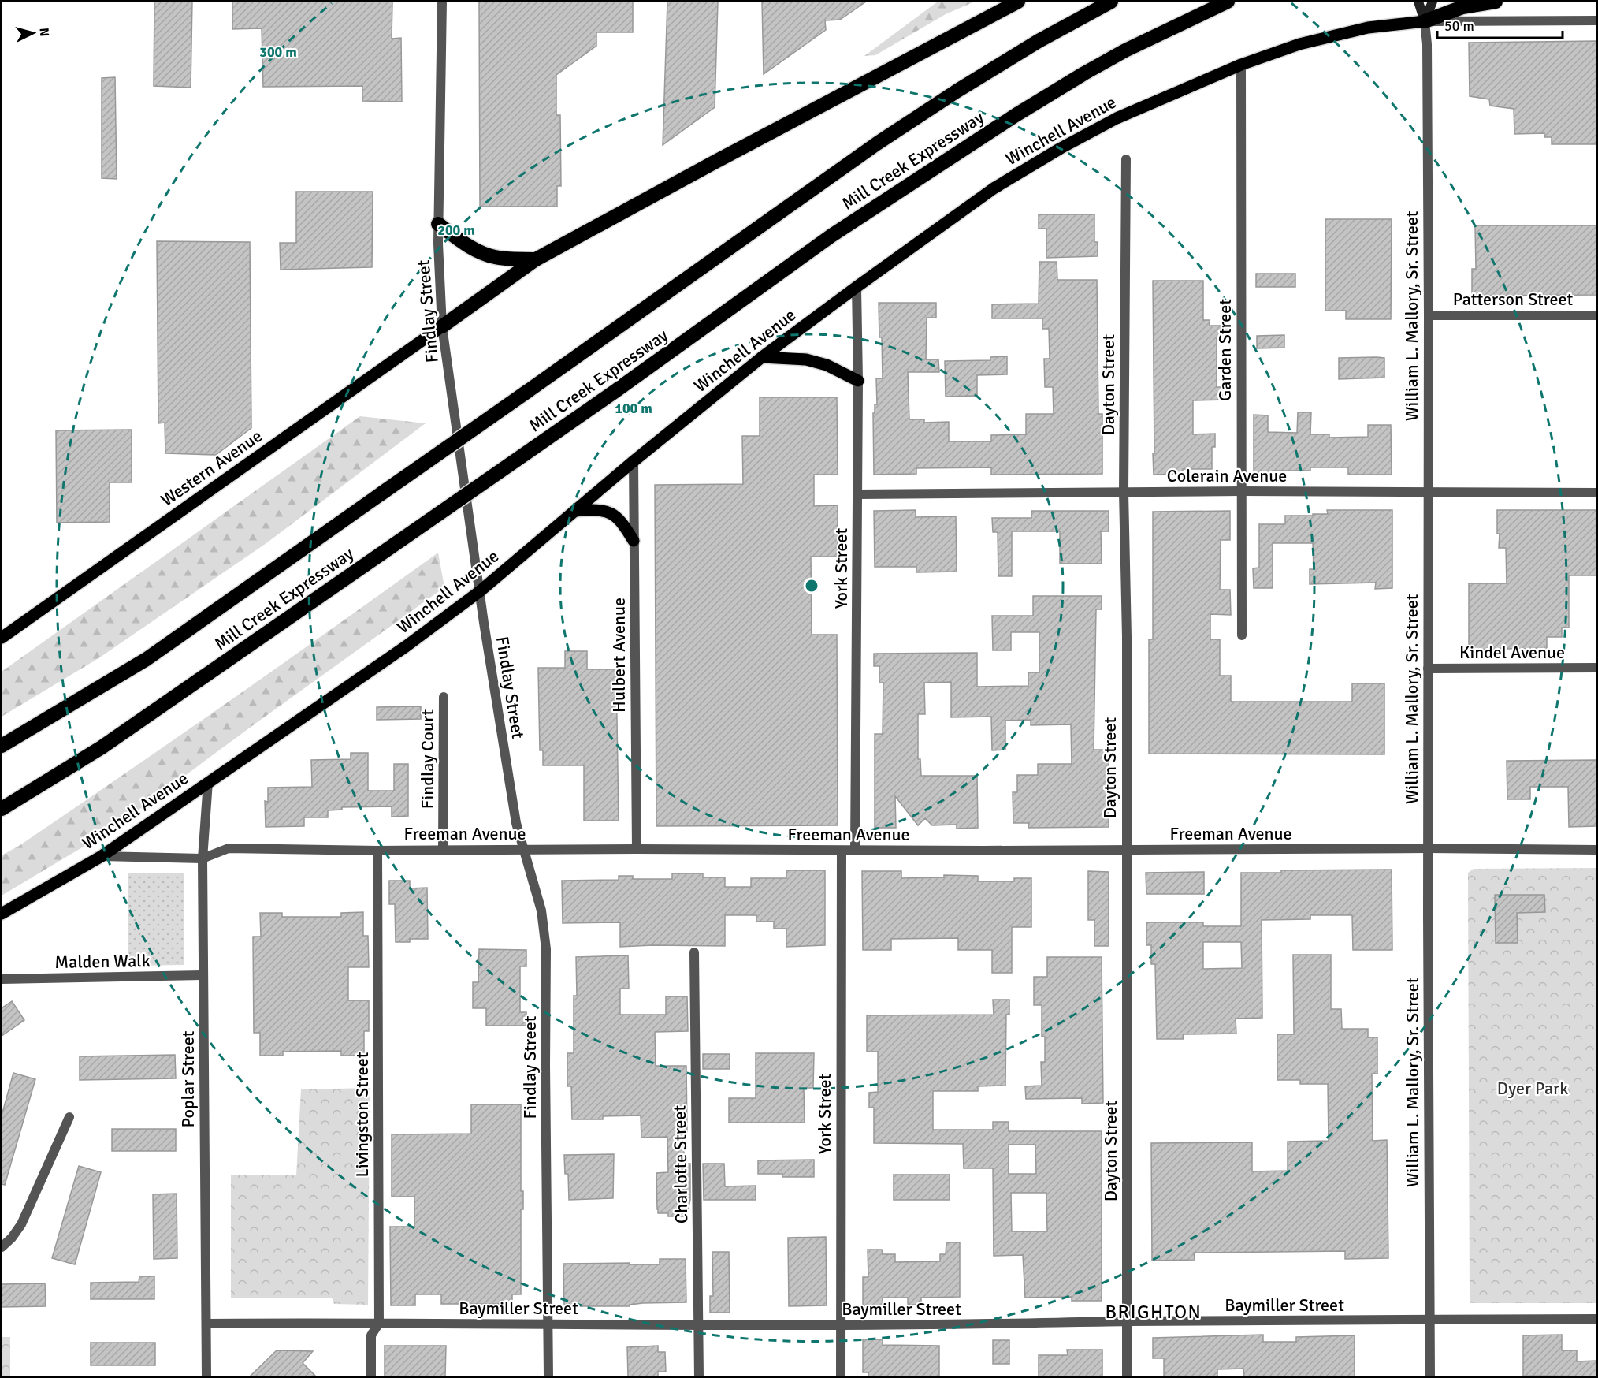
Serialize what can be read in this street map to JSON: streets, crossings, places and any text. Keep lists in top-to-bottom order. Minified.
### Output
{"streets":{"highway":["Mill Creek Expressway"],"main road":["Winchell Avenue","William L. Mallory, Sr. Street","Western Avenue"],"street":["Patterson Street","Findlay Street","Garden Street","Dayton Street","Colerain Avenue","York Street","Kindel Avenue","Hulbert Avenue","Findlay Court","Freeman Avenue","Malden Walk","Poplar Street","Livingston Street","Charlotte Street","Baymiller Street"]},"crossings":[["Winchell Avenue","Findlay Street"],["Winchell Avenue","William L. Mallory, Sr. Street"],["Winchell Avenue","Garden Street"],["Winchell Avenue","York Street"],["Winchell Avenue","Hulbert Avenue"],["Winchell Avenue","Freeman Avenue"],["Winchell Avenue","Poplar Street"],["Patterson Street","William L. Mallory, Sr. Street"],["Findlay Street","Western Avenue"],["Findlay Street","Freeman Avenue"],["Findlay Street","Baymiller Street"],["William L. Mallory, Sr. Street","Colerain Avenue"],["William L. Mallory, Sr. Street","Kindel Avenue"],["William L. Mallory, Sr. Street","Freeman Avenue"],["William L. Mallory, Sr. Street","Baymiller Street"],["Garden Street","Colerain Avenue"],["Dayton Street","Colerain Avenue"],["Dayton Street","Freeman Avenue"],["Dayton Street","Baymiller Street"],["Colerain Avenue","York Street"],["York Street","Freeman Avenue"],["York Street","Baymiller Street"],["Hulbert Avenue","Freeman Avenue"],["Findlay Court","Freeman Avenue"],["Freeman Avenue","Poplar Street"],["Freeman Avenue","Livingston Street"],["Malden Walk","Poplar Street"],["Poplar Street","Baymiller Street"],["Livingston Street","Baymiller Street"],["Charlotte Street","Baymiller Street"]],"districts":["BRIGHTON"],"parks":["Dyer Park"],"scale_bar":"50 m","north":"right","rings":["300 m","200 m","100 m"]}
